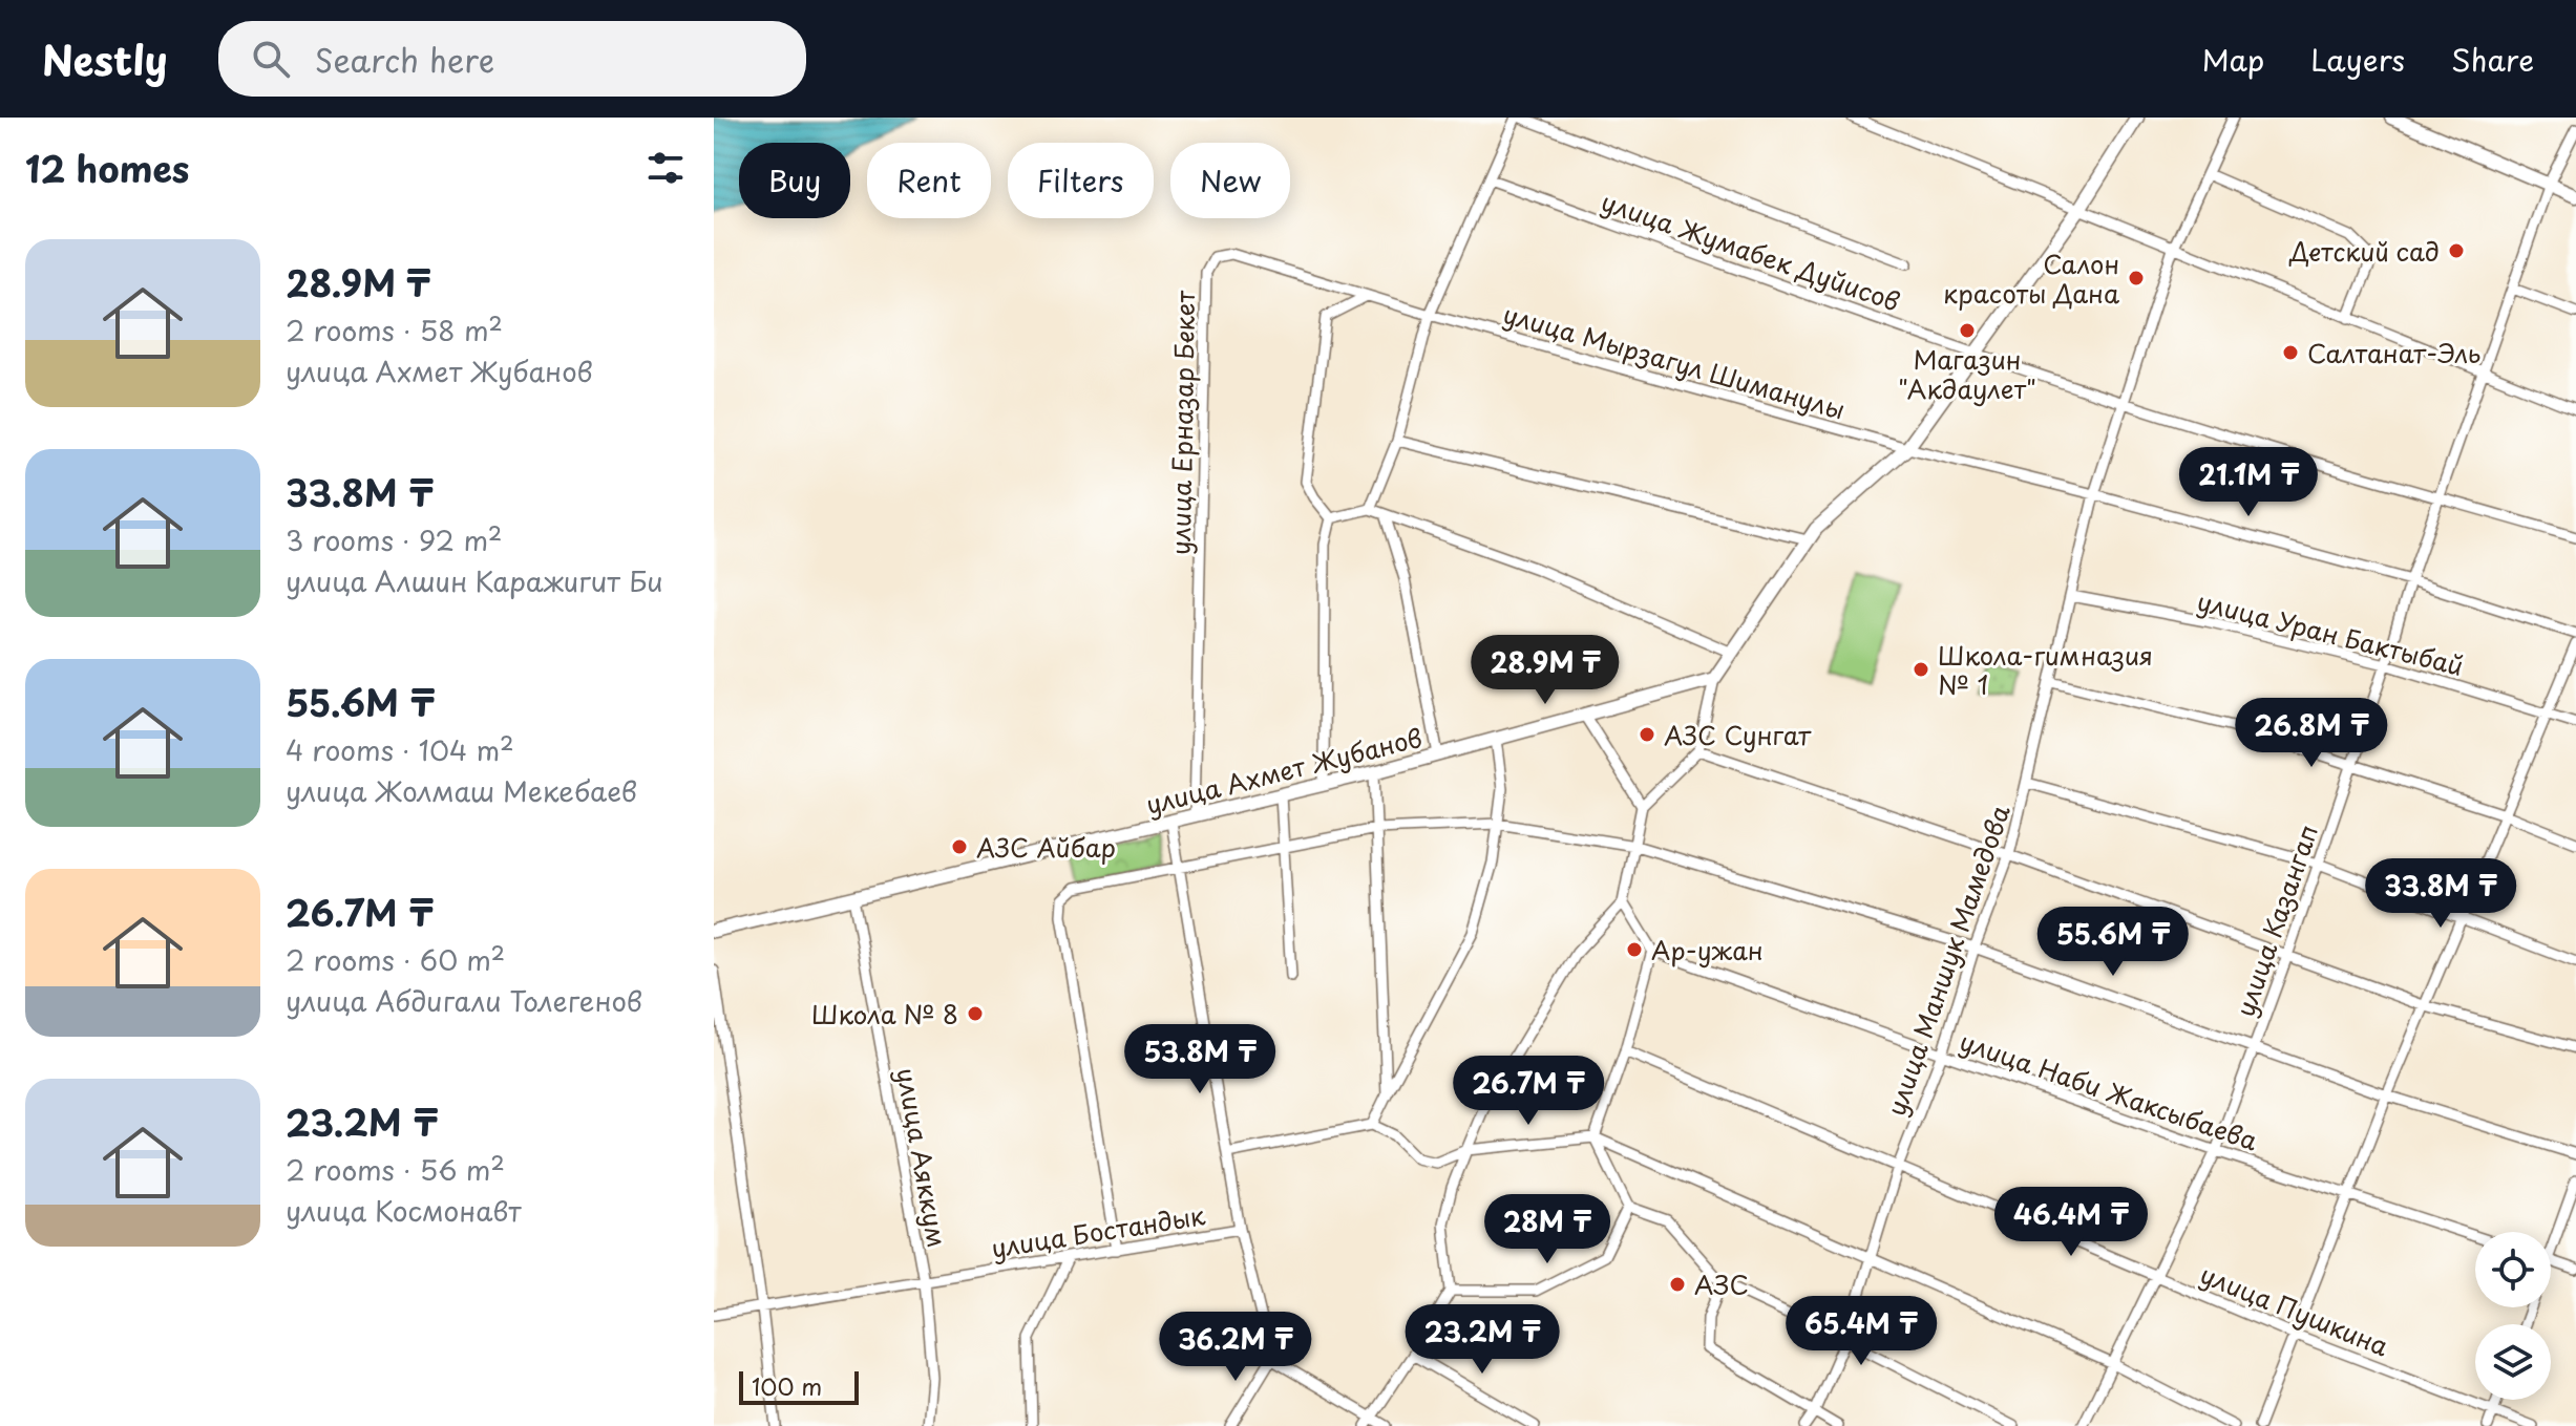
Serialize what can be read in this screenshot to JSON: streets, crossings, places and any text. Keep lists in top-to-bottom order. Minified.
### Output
{"streets":{"main road":["улица Ахмет Жубанов"],"street":["улица Жумабек Дуйисов","улица Мырзагул Шиманулы","улица Ерназар Бекет","улица Уран Бактыбай","улица Казангап","улица Маншук Мамедова","улица Наби Жаксыбаева","улица Аяккум","улица Бостандык","улица Пушкина"]},"crossings":[["улица Жумабек Дуйисов","улица Казангап"],["улица Жумабек Дуйисов","улица Маншук Мамедова"],["улица Мырзагул Шиманулы","улица Ерназар Бекет"],["улица Мырзагул Шиманулы","улица Казангап"],["улица Мырзагул Шиманулы","улица Маншук Мамедова"],["улица Ерназар Бекет","улица Ахмет Жубанов"],["улица Уран Бактыбай","улица Казангап"],["улица Уран Бактыбай","улица Маншук Мамедова"],["улица Ахмет Жубанов","улица Аяккум"],["улица Казангап","улица Наби Жаксыбаева"],["улица Казангап","улица Пушкина"],["улица Маншук Мамедова","улица Наби Жаксыбаева"],["улица Маншук Мамедова","улица Пушкина"],["улица Аяккум","улица Бостандык"]],"places":["Детский сад","Салон красоты Дана","Магазин \"Акдаулет\"","Салтанат-Эль","Школа-гимназия № 1","АЗС Сунгат","АЗС Айбар","Ар-ужан","Школа № 8","АЗС"],"scale_bar":"100 m","page":{"header":"Nestly","search":"Search here","nav":["Map","Layers","Share"],"heading":"12 homes","chip":["Buy","Rent","Filters","New"],"list":[{"name":"28.9M ₸","note":"2 rooms · 58 m² · улица Ахмет Жубанов"},{"name":"33.8M ₸","note":"3 rooms · 92 m² · улица Алшин Каражигит Би"},{"name":"55.6M ₸","note":"4 rooms · 104 m² · улица Жолмаш Мекебаев"},{"name":"26.7M ₸","note":"2 rooms · 60 m² · улица Абдигали Толегенов"},{"name":"23.2M ₸","note":"2 rooms · 56 m² · улица Космонавт"}],"price":["21.1M ₸","28.9M ₸","26.8M ₸","33.8M ₸","55.6M ₸","53.8M ₸","26.7M ₸","46.4M ₸","28M ₸","65.4M ₸","23.2M ₸","36.2M ₸"],"scale":"100 m"}}
